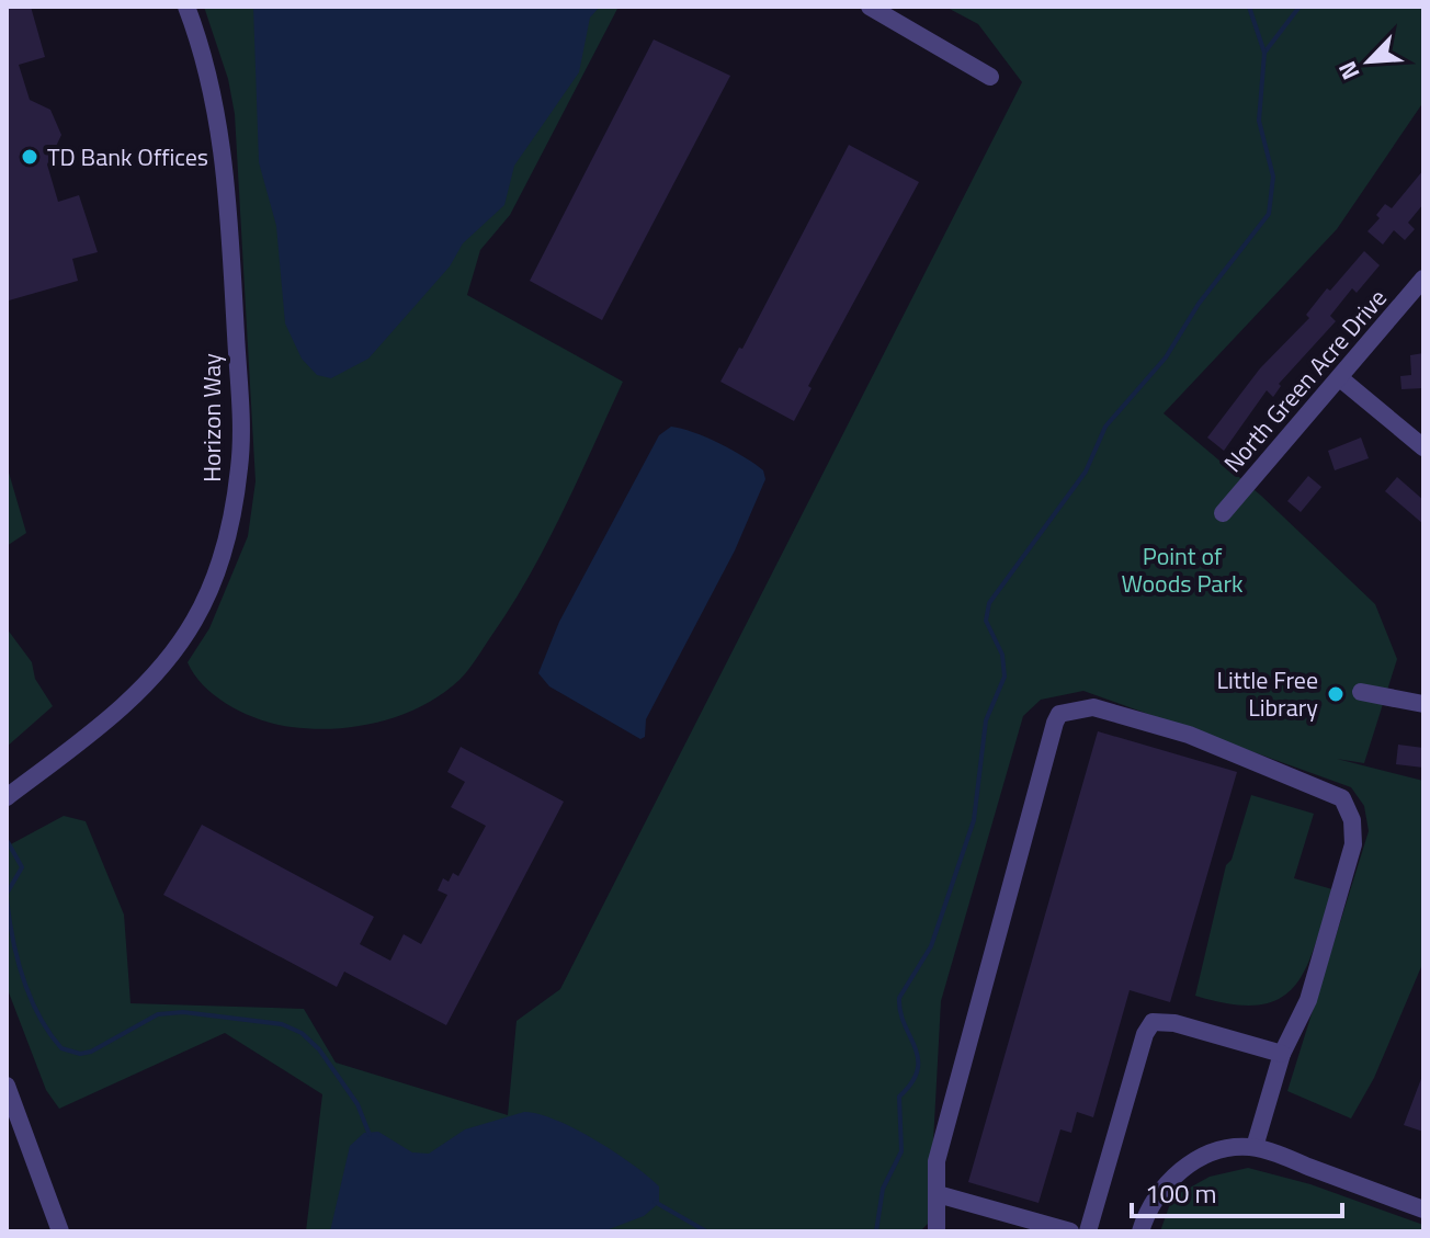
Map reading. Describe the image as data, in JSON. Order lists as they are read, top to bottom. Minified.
{"streets":{"street":["North Green Acre Drive","Horizon Way"]},"parks":["Point of Woods Park"],"places":["TD Bank Offices","Little Free Library"],"scale_bar":"100 m","north":"bottom left"}
